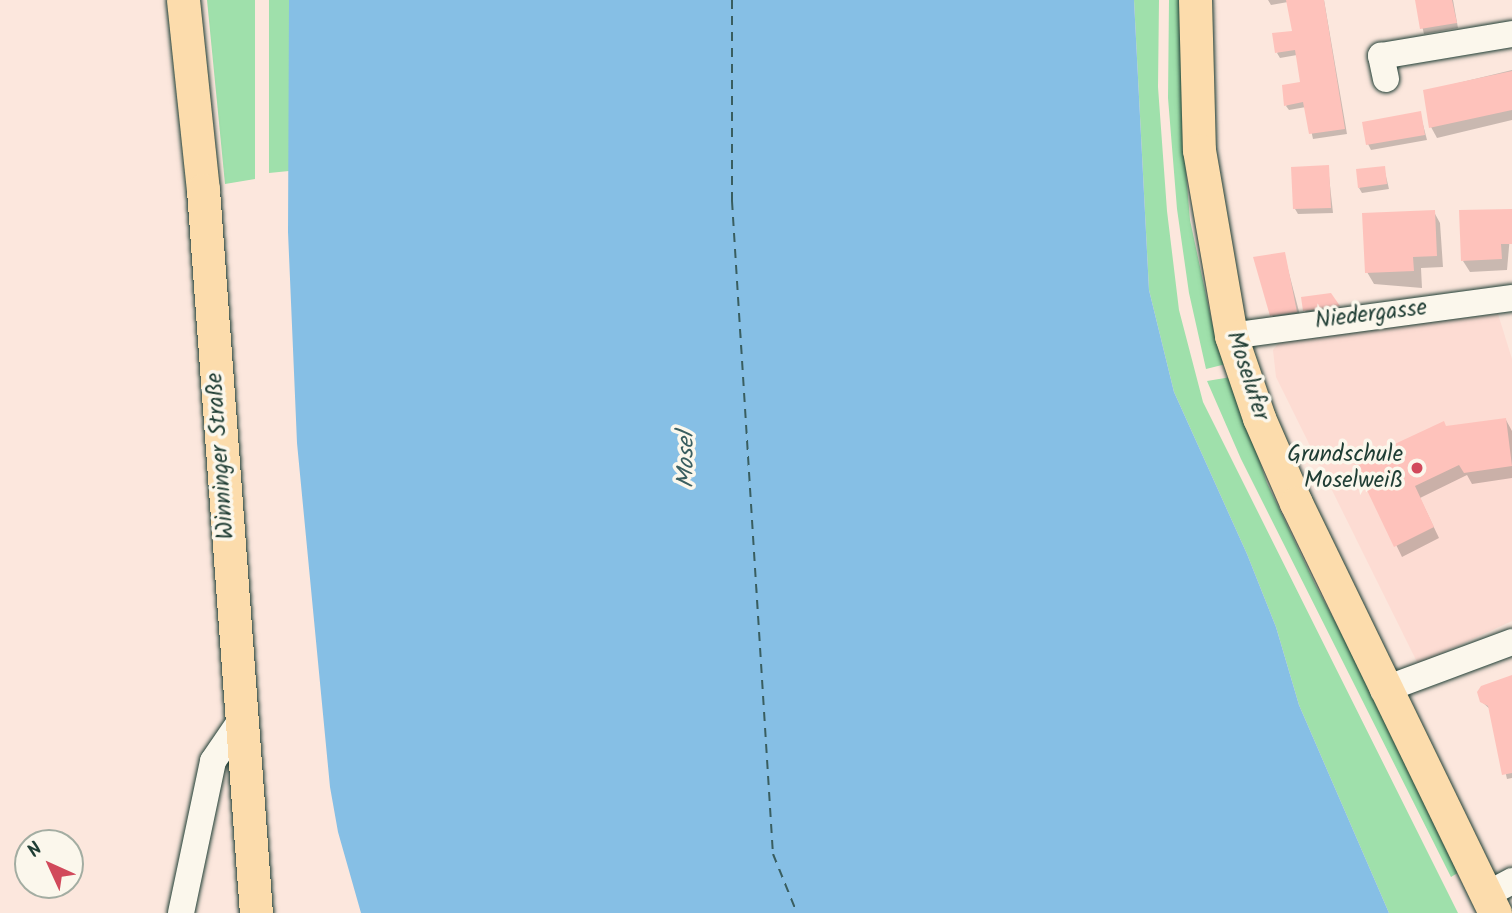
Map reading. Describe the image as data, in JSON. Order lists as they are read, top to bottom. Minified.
{"streets":{"main road":["Moselufer","Winninger Straße"],"street":["Niedergasse"]},"crossings":[["Niedergasse","Moselufer"]],"water":["Mosel"],"places":["Grundschule Moselweiß"],"north":"top left"}
